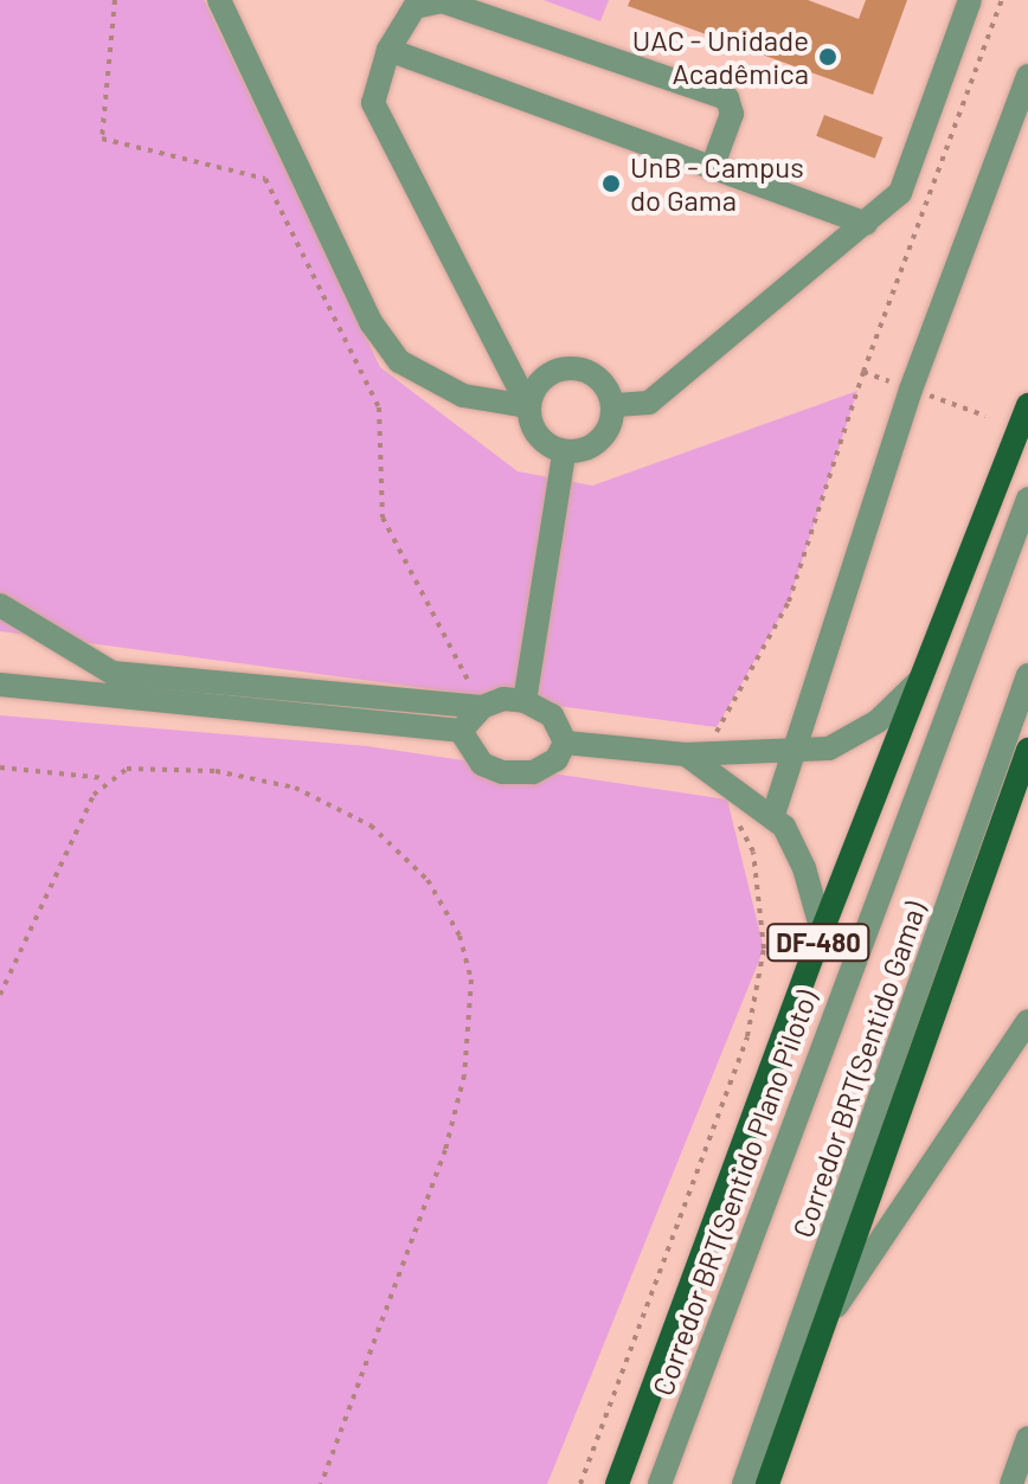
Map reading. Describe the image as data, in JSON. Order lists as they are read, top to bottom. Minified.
{"streets":{"main road":["DF-480"],"street":["Corredor BRT(Sentido Gama)","Corredor BRT(Sentido Plano Piloto)"]},"places":["UAC - Unidade Acadêmica","UnB - Campus do Gama"]}
